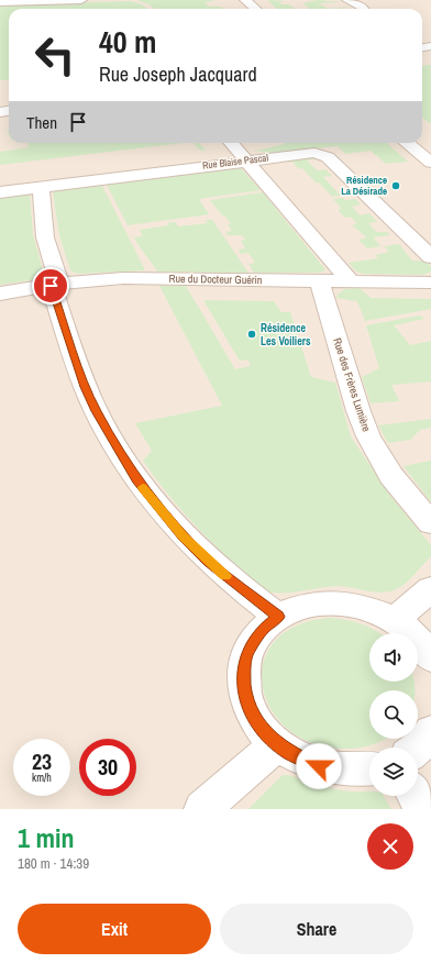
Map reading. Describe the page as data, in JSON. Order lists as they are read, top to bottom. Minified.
{"streets":{"street":["Rue Blaise Pascal","Rue du Docteur Guérin","Rue des Frères Lumière"]},"crossings":[["Rue du Docteur Guérin","Rue des Frères Lumière"]],"places":["Résidence La Désirade","Résidence Les Voiliers"],"page":{"turn":["40 m","Rue Joseph Jacquard"],"then":"Then","speed":"23 km/h","limit":"30","heading":["1 min","180 m · 14:39"],"buttons":["Exit","Share"]}}
